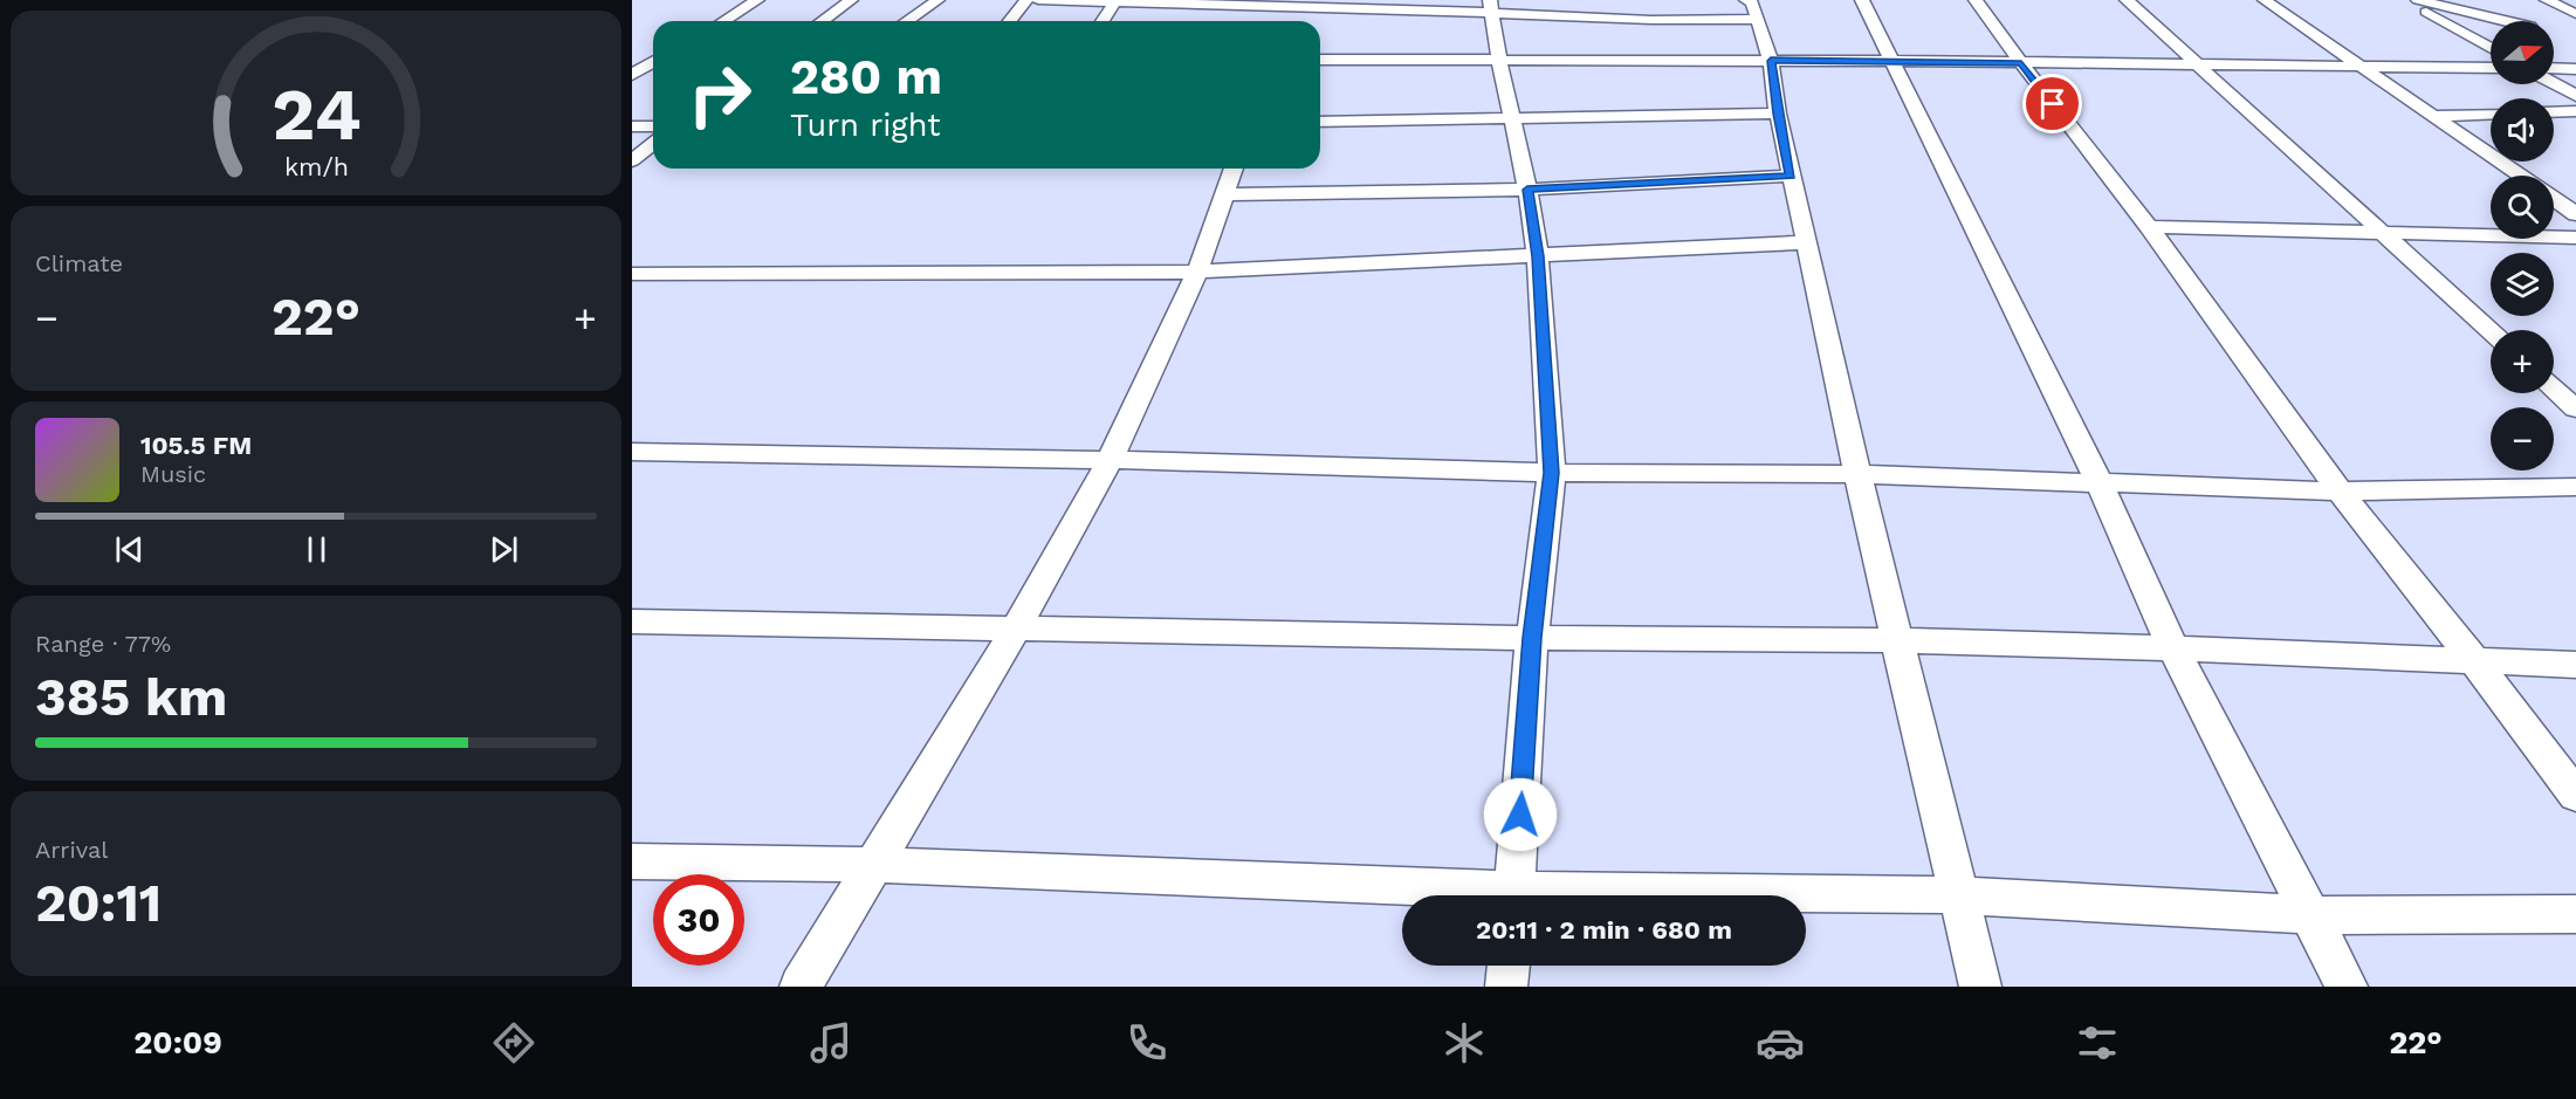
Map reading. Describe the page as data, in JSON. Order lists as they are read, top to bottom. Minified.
{"north":"right","page":{"map_buttons":["+","−"],"turn":["280 m","Turn right"],"tile":["Climate",["Range · 77%","385 km"],["Arrival","20:11"]],"heat":["−","22°","+"],"song":["105.5 FM","Music"],"limit":"30","trip":"20:11 · 2 min · 680 m","tabs":["20:09","22°"],"gauge":["24","km/h"]}}
